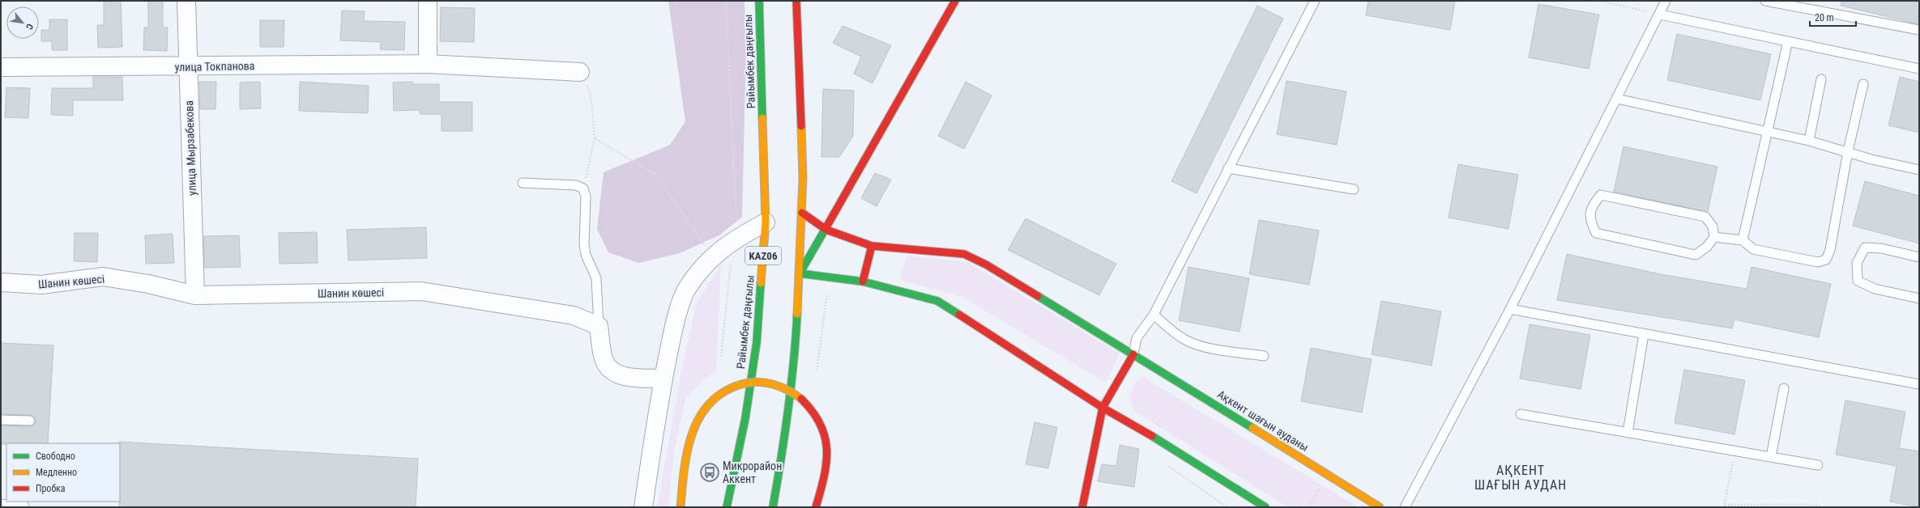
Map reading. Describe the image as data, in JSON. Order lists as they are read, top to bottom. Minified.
{"streets":{"main road":["Райымбек даңғылы","KАZ06","Ақкент шағын ауданы"],"street":["улица Токпанова","улица Мырзабекова","Шанин көшесі"]},"crossings":[["улица Токпанова","улица Мырзабекова"],["улица Мырзабекова","Шанин көшесі"]],"districts":["АҚКЕНТ ШАҒЫН АУДАН"],"places":{"bus stop":["Микрорайон Аккент"]},"legend":["Свободно","Медленно","Пробка"],"scale_bar":"20 m","north":"bottom right"}
